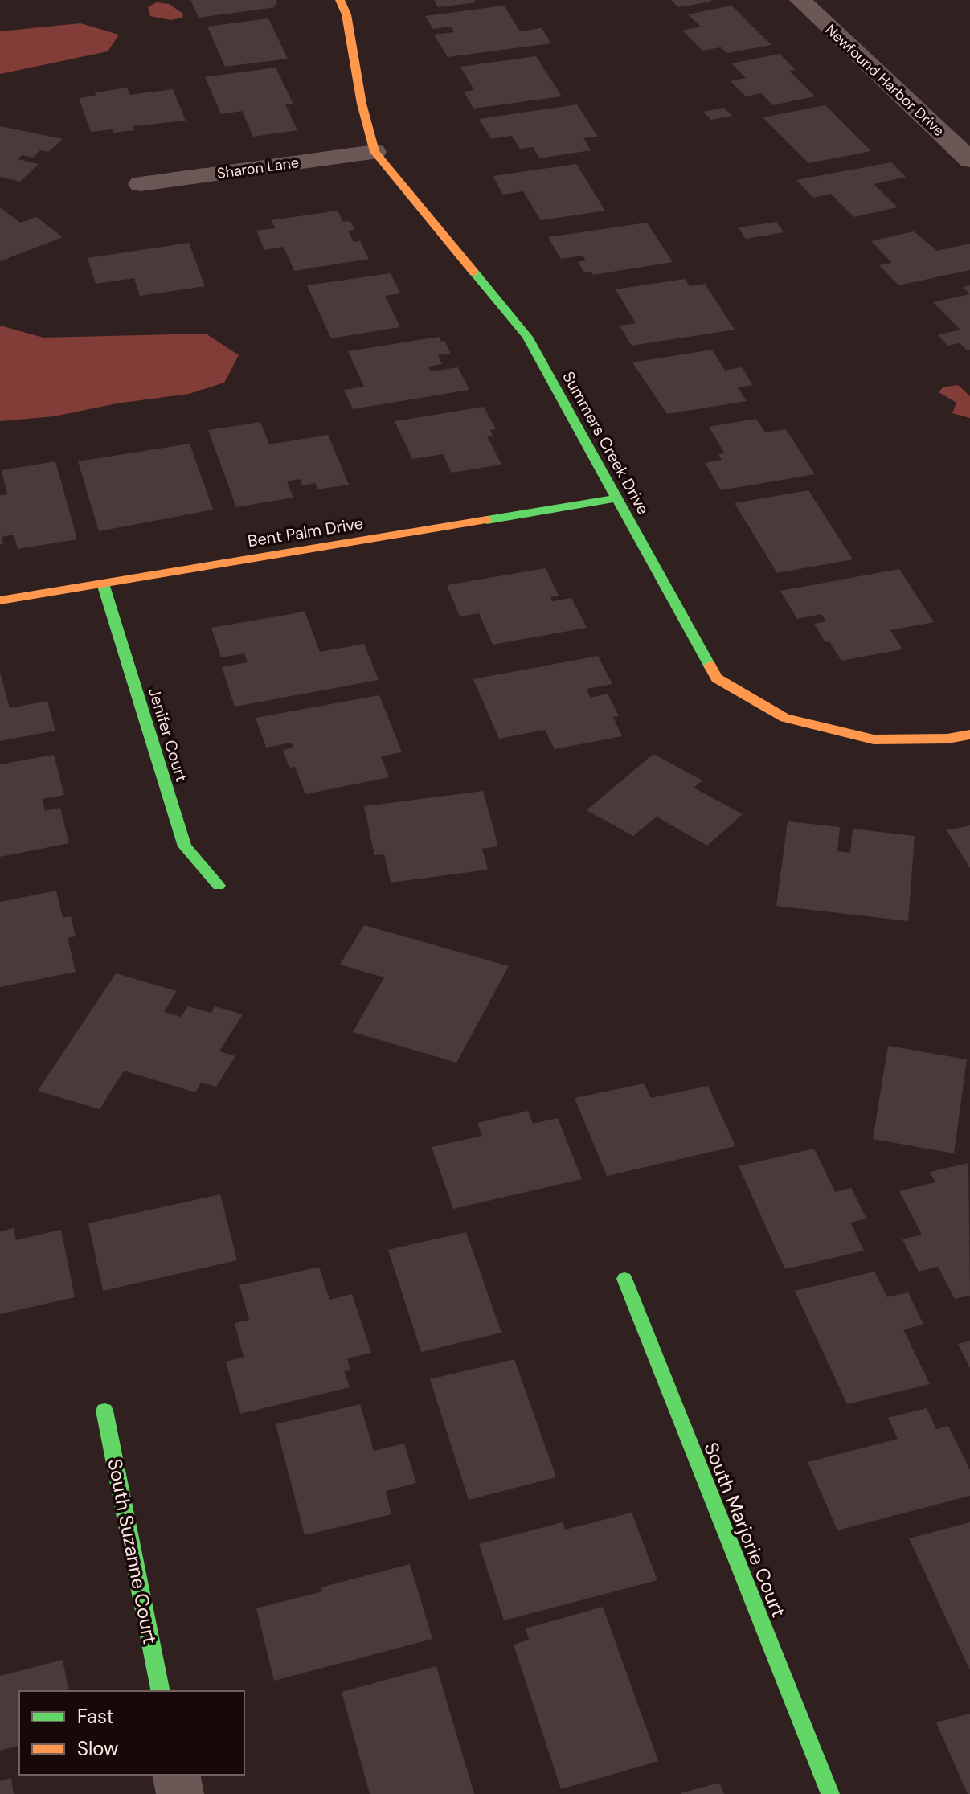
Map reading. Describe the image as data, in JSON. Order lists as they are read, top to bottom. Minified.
{"streets":{"street":["Newfound Harbor Drive","Sharon Lane","Summers Creek Drive","Bent Palm Drive","Jenifer Court","South Marjorie Court","South Suzanne Court"]},"crossings":[["Sharon Lane","Summers Creek Drive"],["Summers Creek Drive","Bent Palm Drive"],["Bent Palm Drive","Jenifer Court"]],"legend":["Fast","Slow"]}
